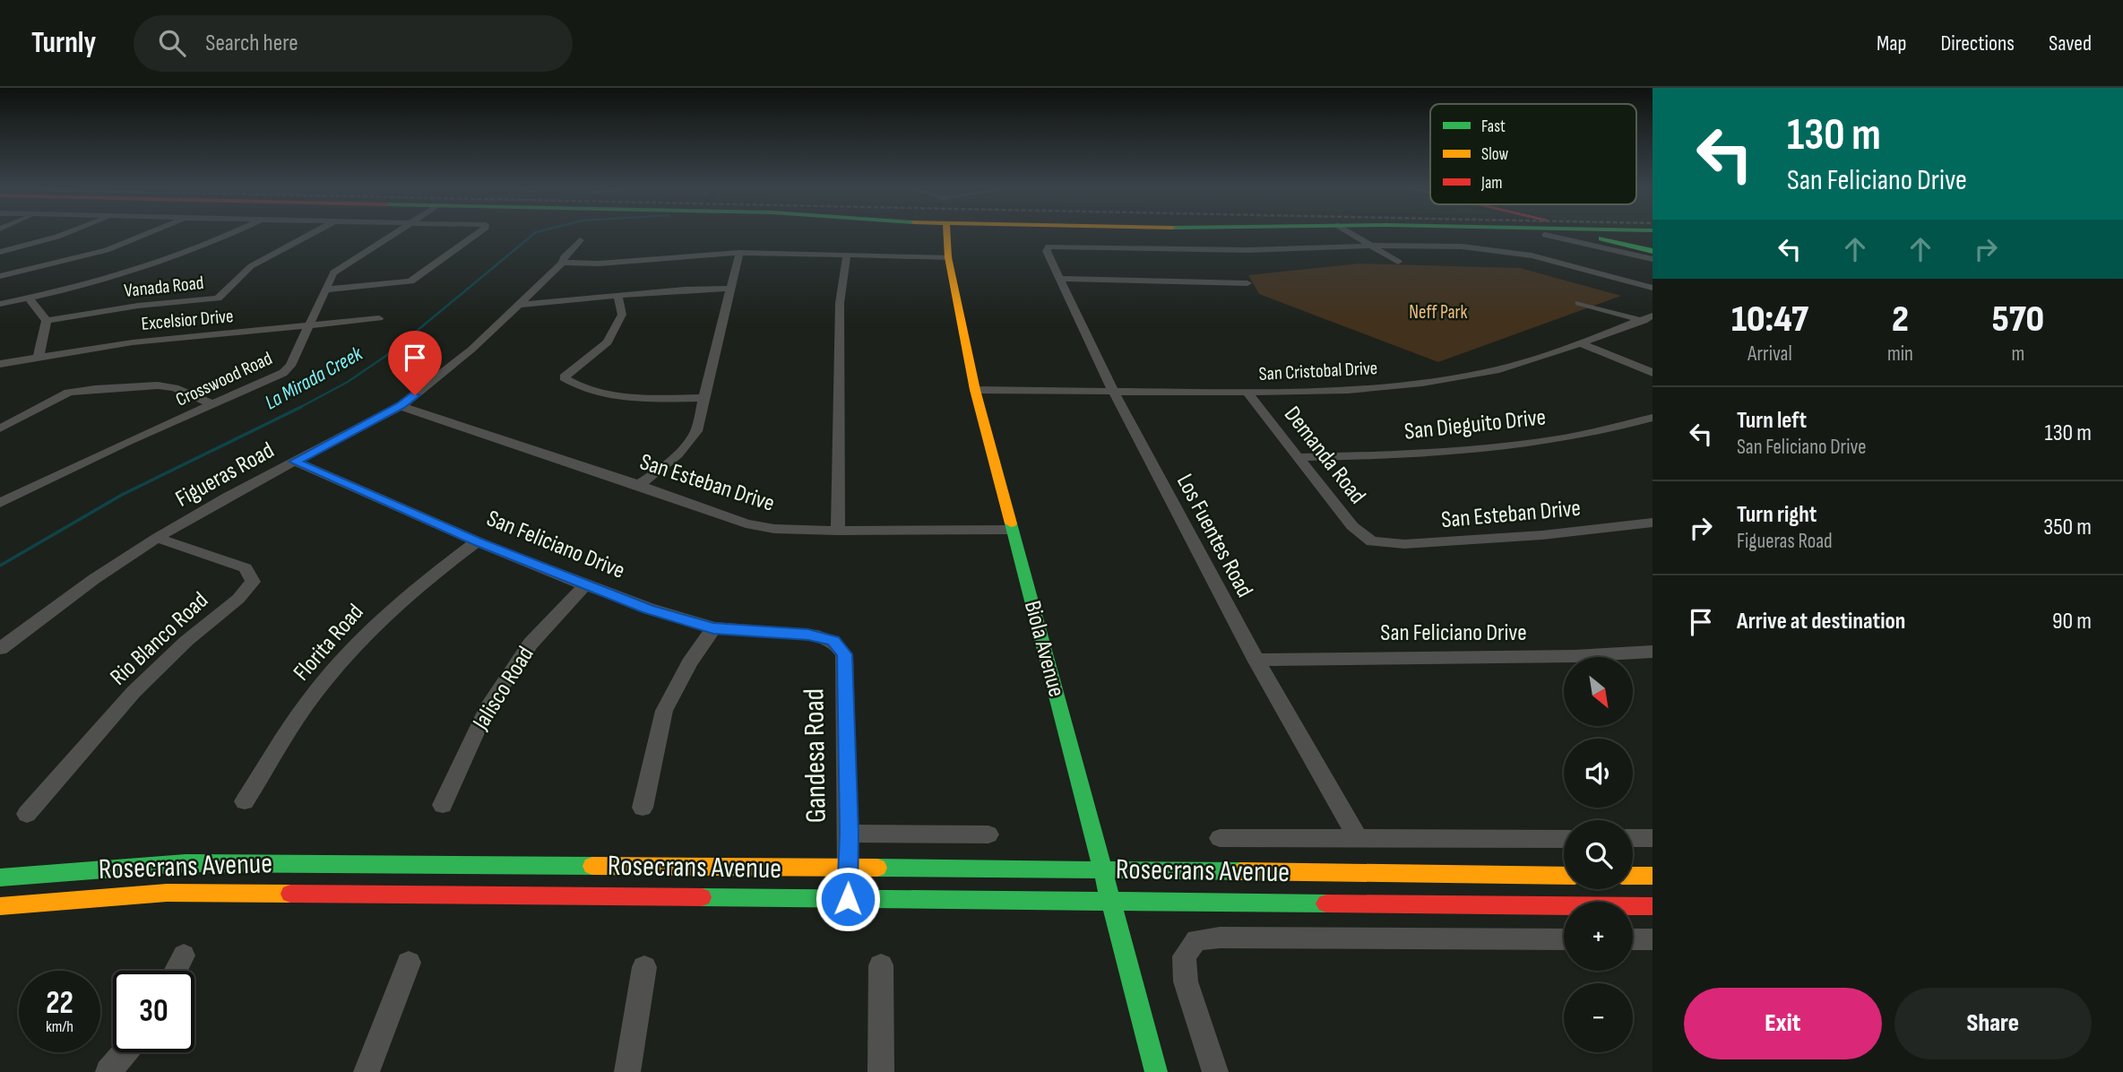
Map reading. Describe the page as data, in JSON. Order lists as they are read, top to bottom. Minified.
{"streets":{"main road":["Biola Avenue","Rosecrans Avenue"],"street":["Vanada Road","Excelsior Drive","San Cristobal Drive","Crosswood Road","San Dieguito Drive","Demanda Road","Figueras Road","San Esteban Drive","Los Fuentes Road","San Feliciano Drive","Rio Blanco Road","Florita Road","Jalisco Road","Gandesa Road"]},"crossings":[["Excelsior Drive","Crosswood Road"],["San Cristobal Drive","Demanda Road"],["San Cristobal Drive","Los Fuentes Road"],["San Cristobal Drive","Biola Avenue"],["San Dieguito Drive","Demanda Road"],["Demanda Road","San Esteban Drive"],["Figueras Road","San Esteban Drive"],["Figueras Road","San Feliciano Drive"],["Figueras Road","Rio Blanco Road"],["San Esteban Drive","Biola Avenue"],["Los Fuentes Road","San Feliciano Drive"],["Los Fuentes Road","Rosecrans Avenue"],["San Feliciano Drive","Florita Road"],["San Feliciano Drive","Jalisco Road"],["San Feliciano Drive","Gandesa Road"],["Biola Avenue","Rosecrans Avenue"],["Gandesa Road","Rosecrans Avenue"]],"water":["La Mirada Creek"],"parks":["Neff Park"],"legend":["Fast","Slow","Jam"],"north":"bottom right","page":{"header":"Turnly","search":"Search here","nav":["Map","Directions","Saved"],"turn":["130 m","San Feliciano Drive"],"eta":["10:47","Arrival","2","min","570","m"],"list":[{"name":"Turn left","note":"San Feliciano Drive","value":"130 m"},{"name":"Turn right","note":"Figueras Road","value":"350 m"},{"name":"Arrive at destination","value":"90 m"}],"map_buttons":["+","−"],"speed":"22 km/h","limit":"30","buttons":["Exit","Share"]}}
